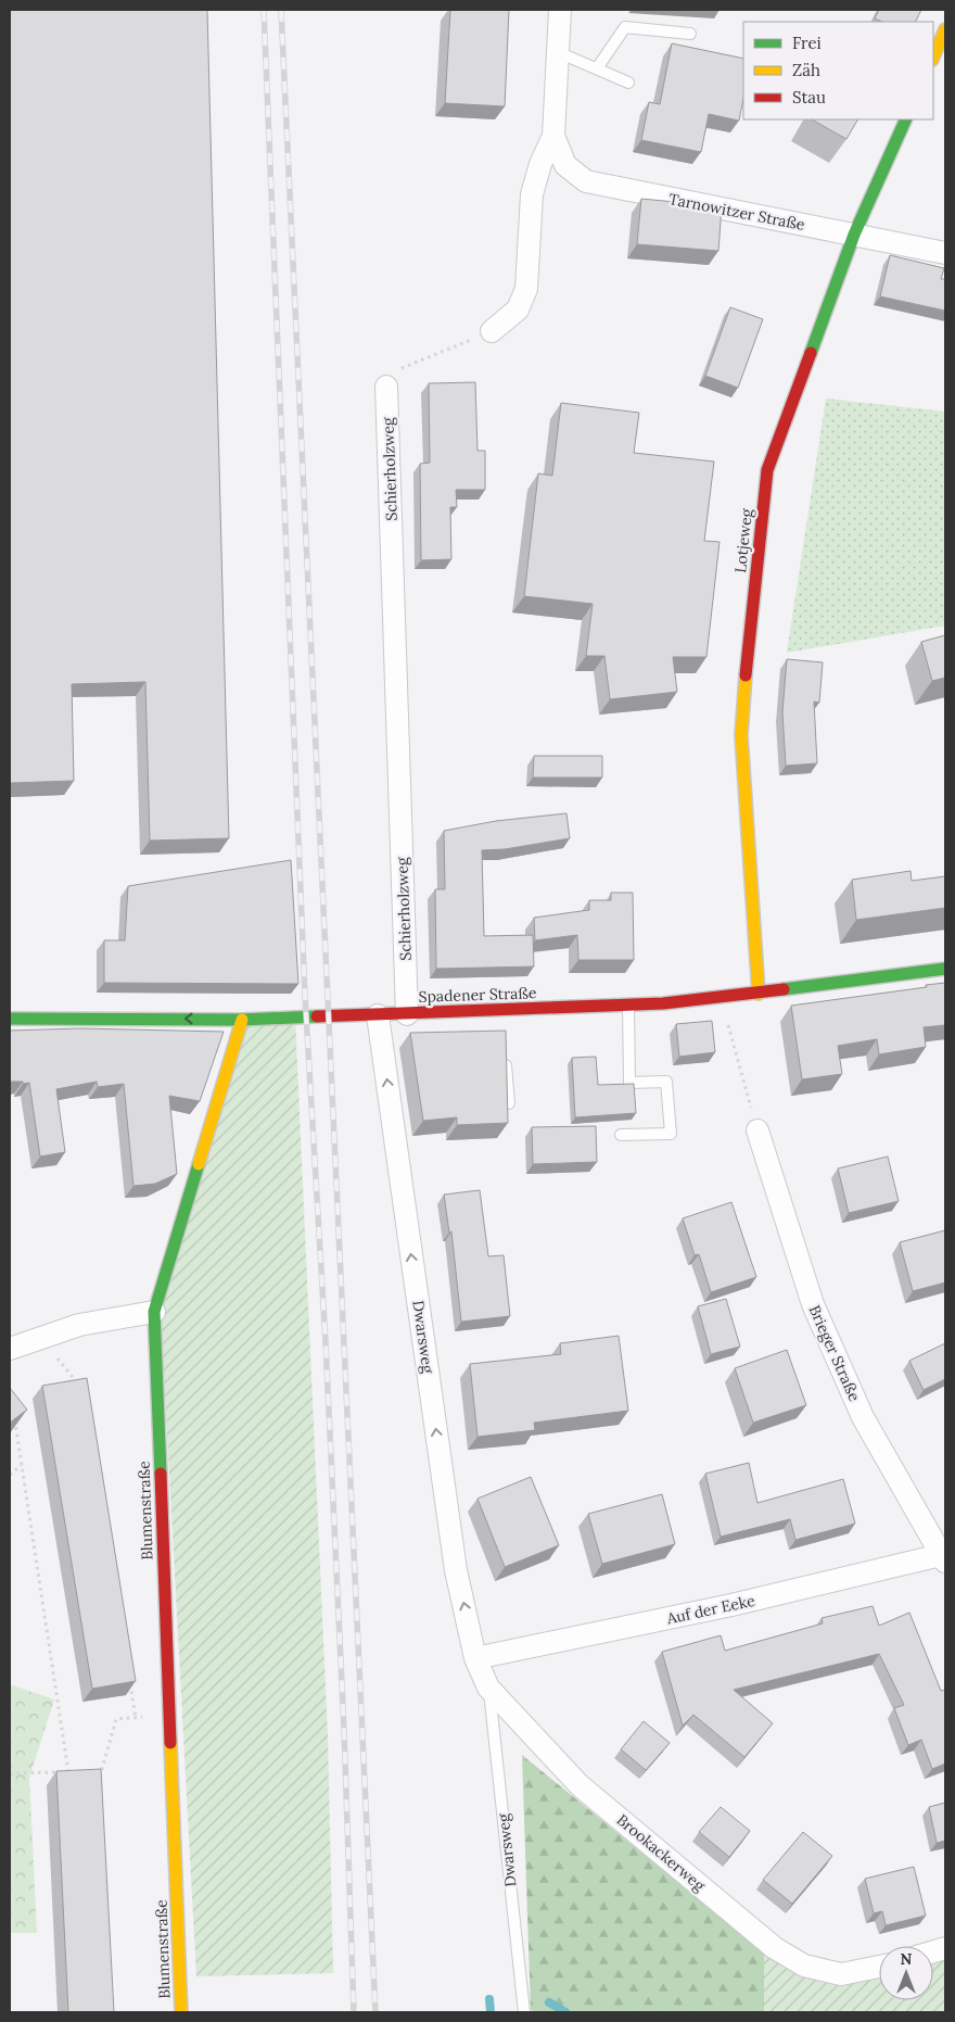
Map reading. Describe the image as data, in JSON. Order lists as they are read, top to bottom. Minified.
{"streets":{"street":["Tarnowitzer Straße","Schierholzweg","Lotjeweg","Spadener Straße","Dwarsweg","Brieger Straße","Blumenstraße","Auf der Eeke","Brookackerweg"]},"crossings":[["Tarnowitzer Straße","Lotjeweg"],["Schierholzweg","Spadener Straße"],["Lotjeweg","Spadener Straße"],["Spadener Straße","Dwarsweg"],["Spadener Straße","Blumenstraße"],["Dwarsweg","Auf der Eeke"],["Dwarsweg","Brookackerweg"],["Brieger Straße","Auf der Eeke"],["Auf der Eeke","Brookackerweg"]],"one_way":["Dwarsweg"],"legend":["Frei","Zäh","Stau"],"north":"top"}
